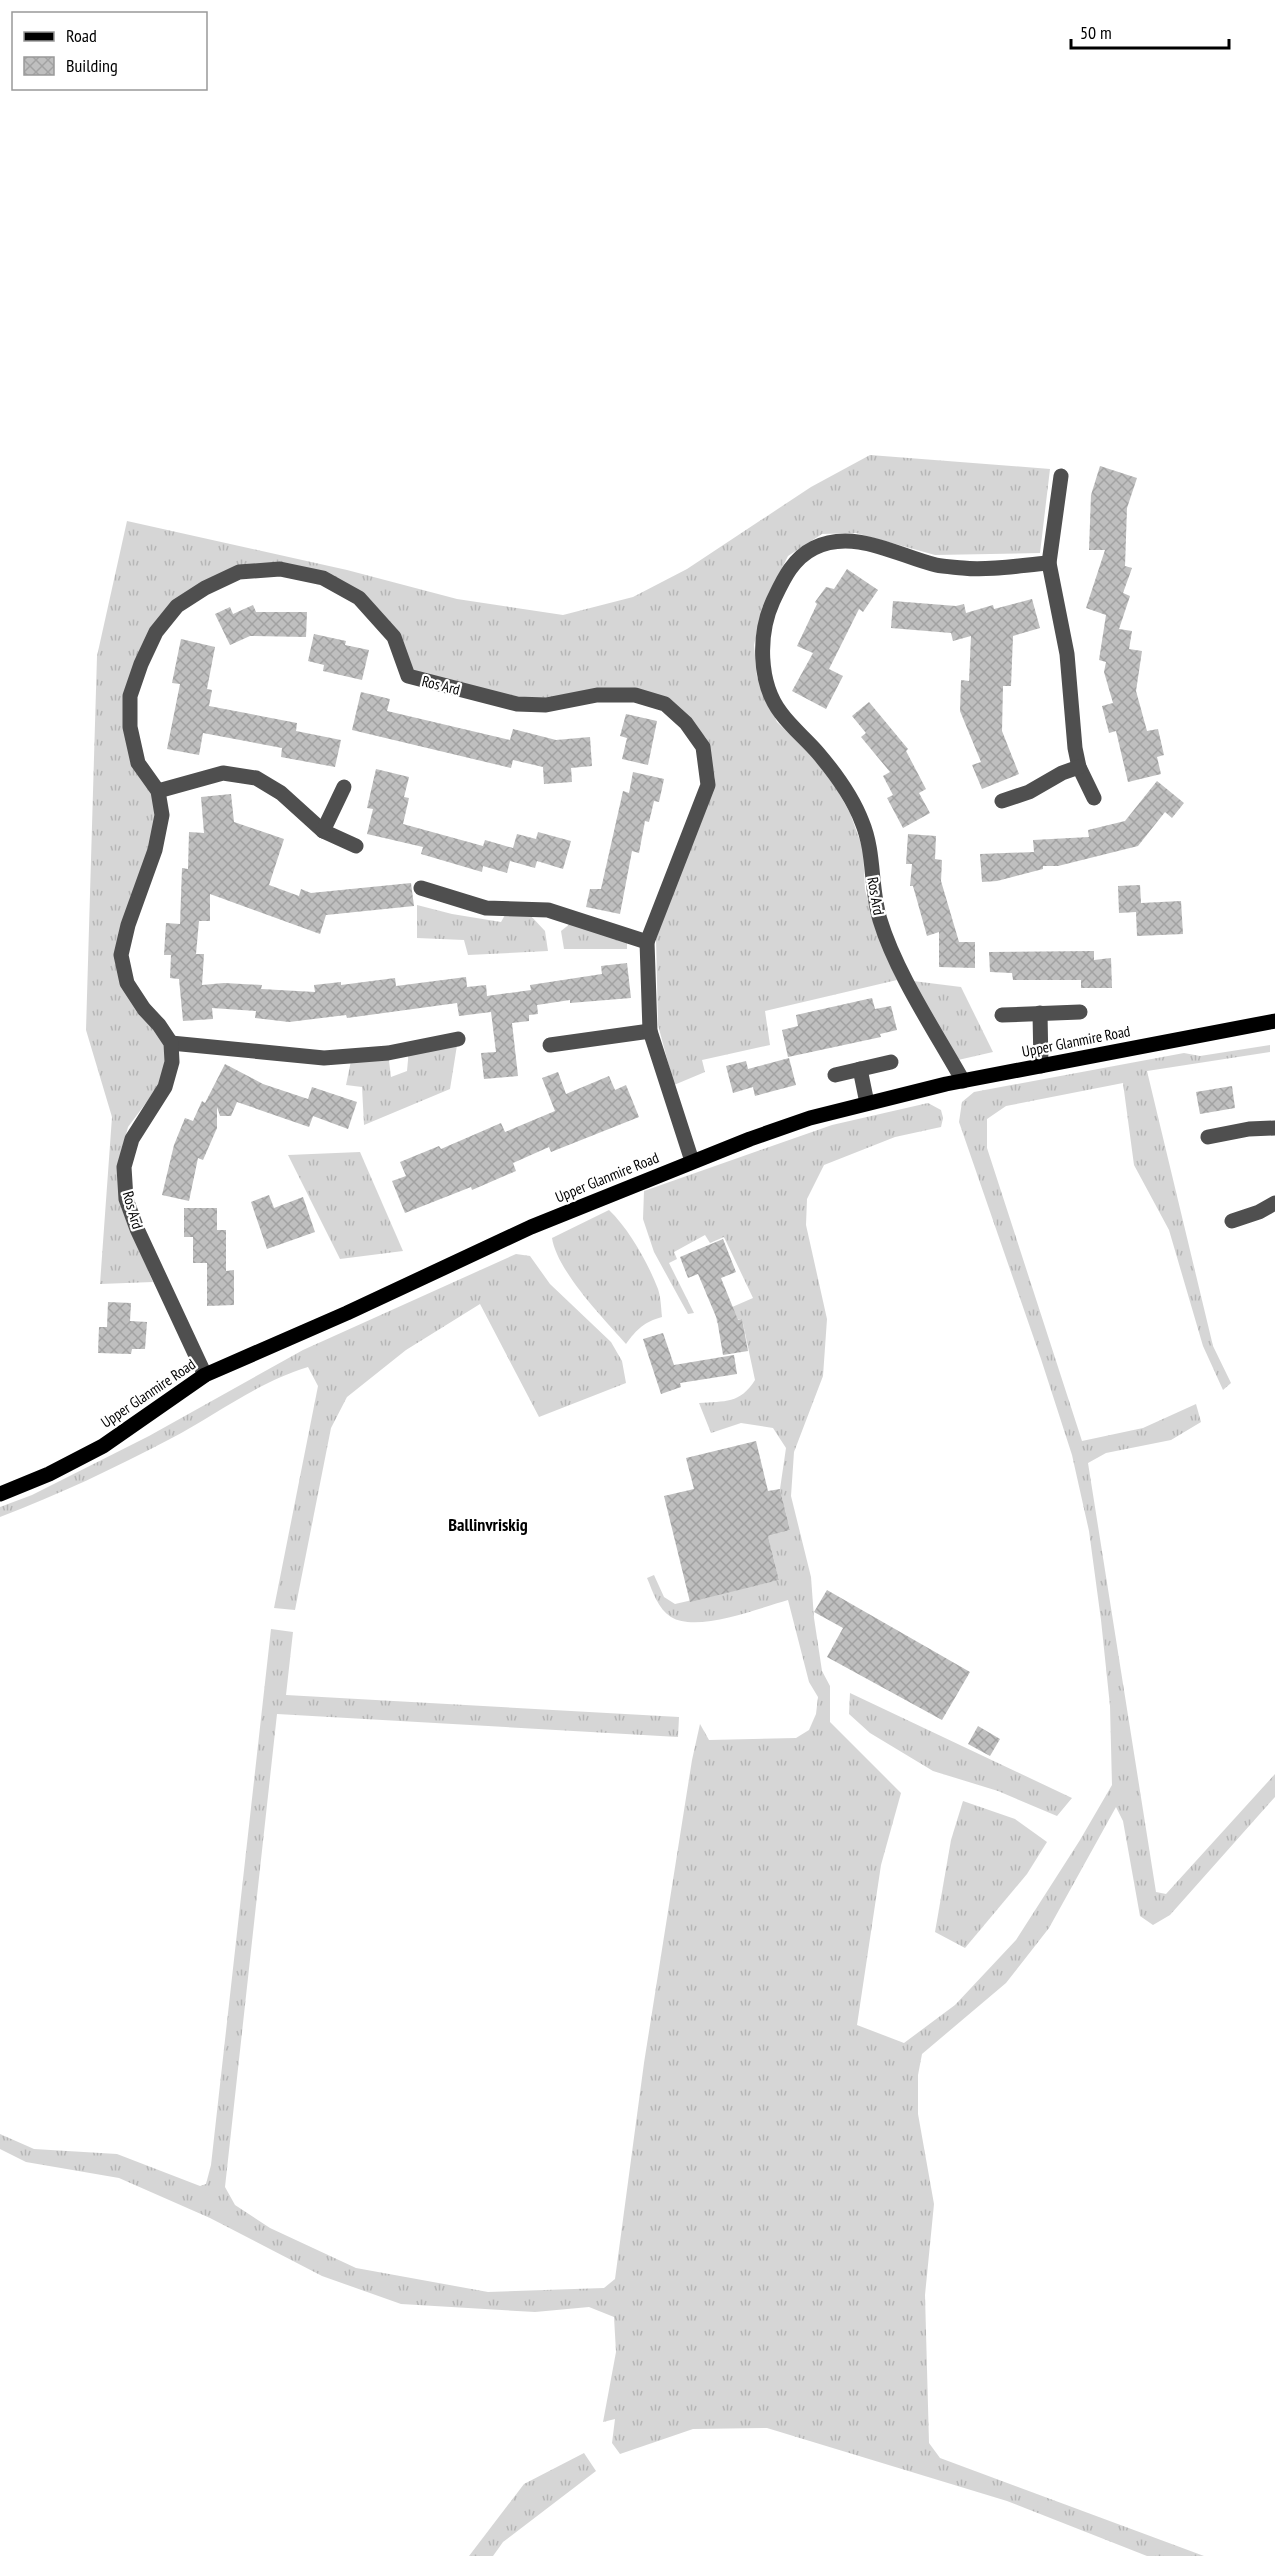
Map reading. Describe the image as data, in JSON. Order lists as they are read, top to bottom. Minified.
{"streets":{"main road":["Upper Glanmire Road"],"street":["Ros Ard"]},"crossings":[["Ros Ard","Upper Glanmire Road"]],"districts":["Ballinvriskig"],"legend":["Road","Building"],"scale_bar":"50 m"}
